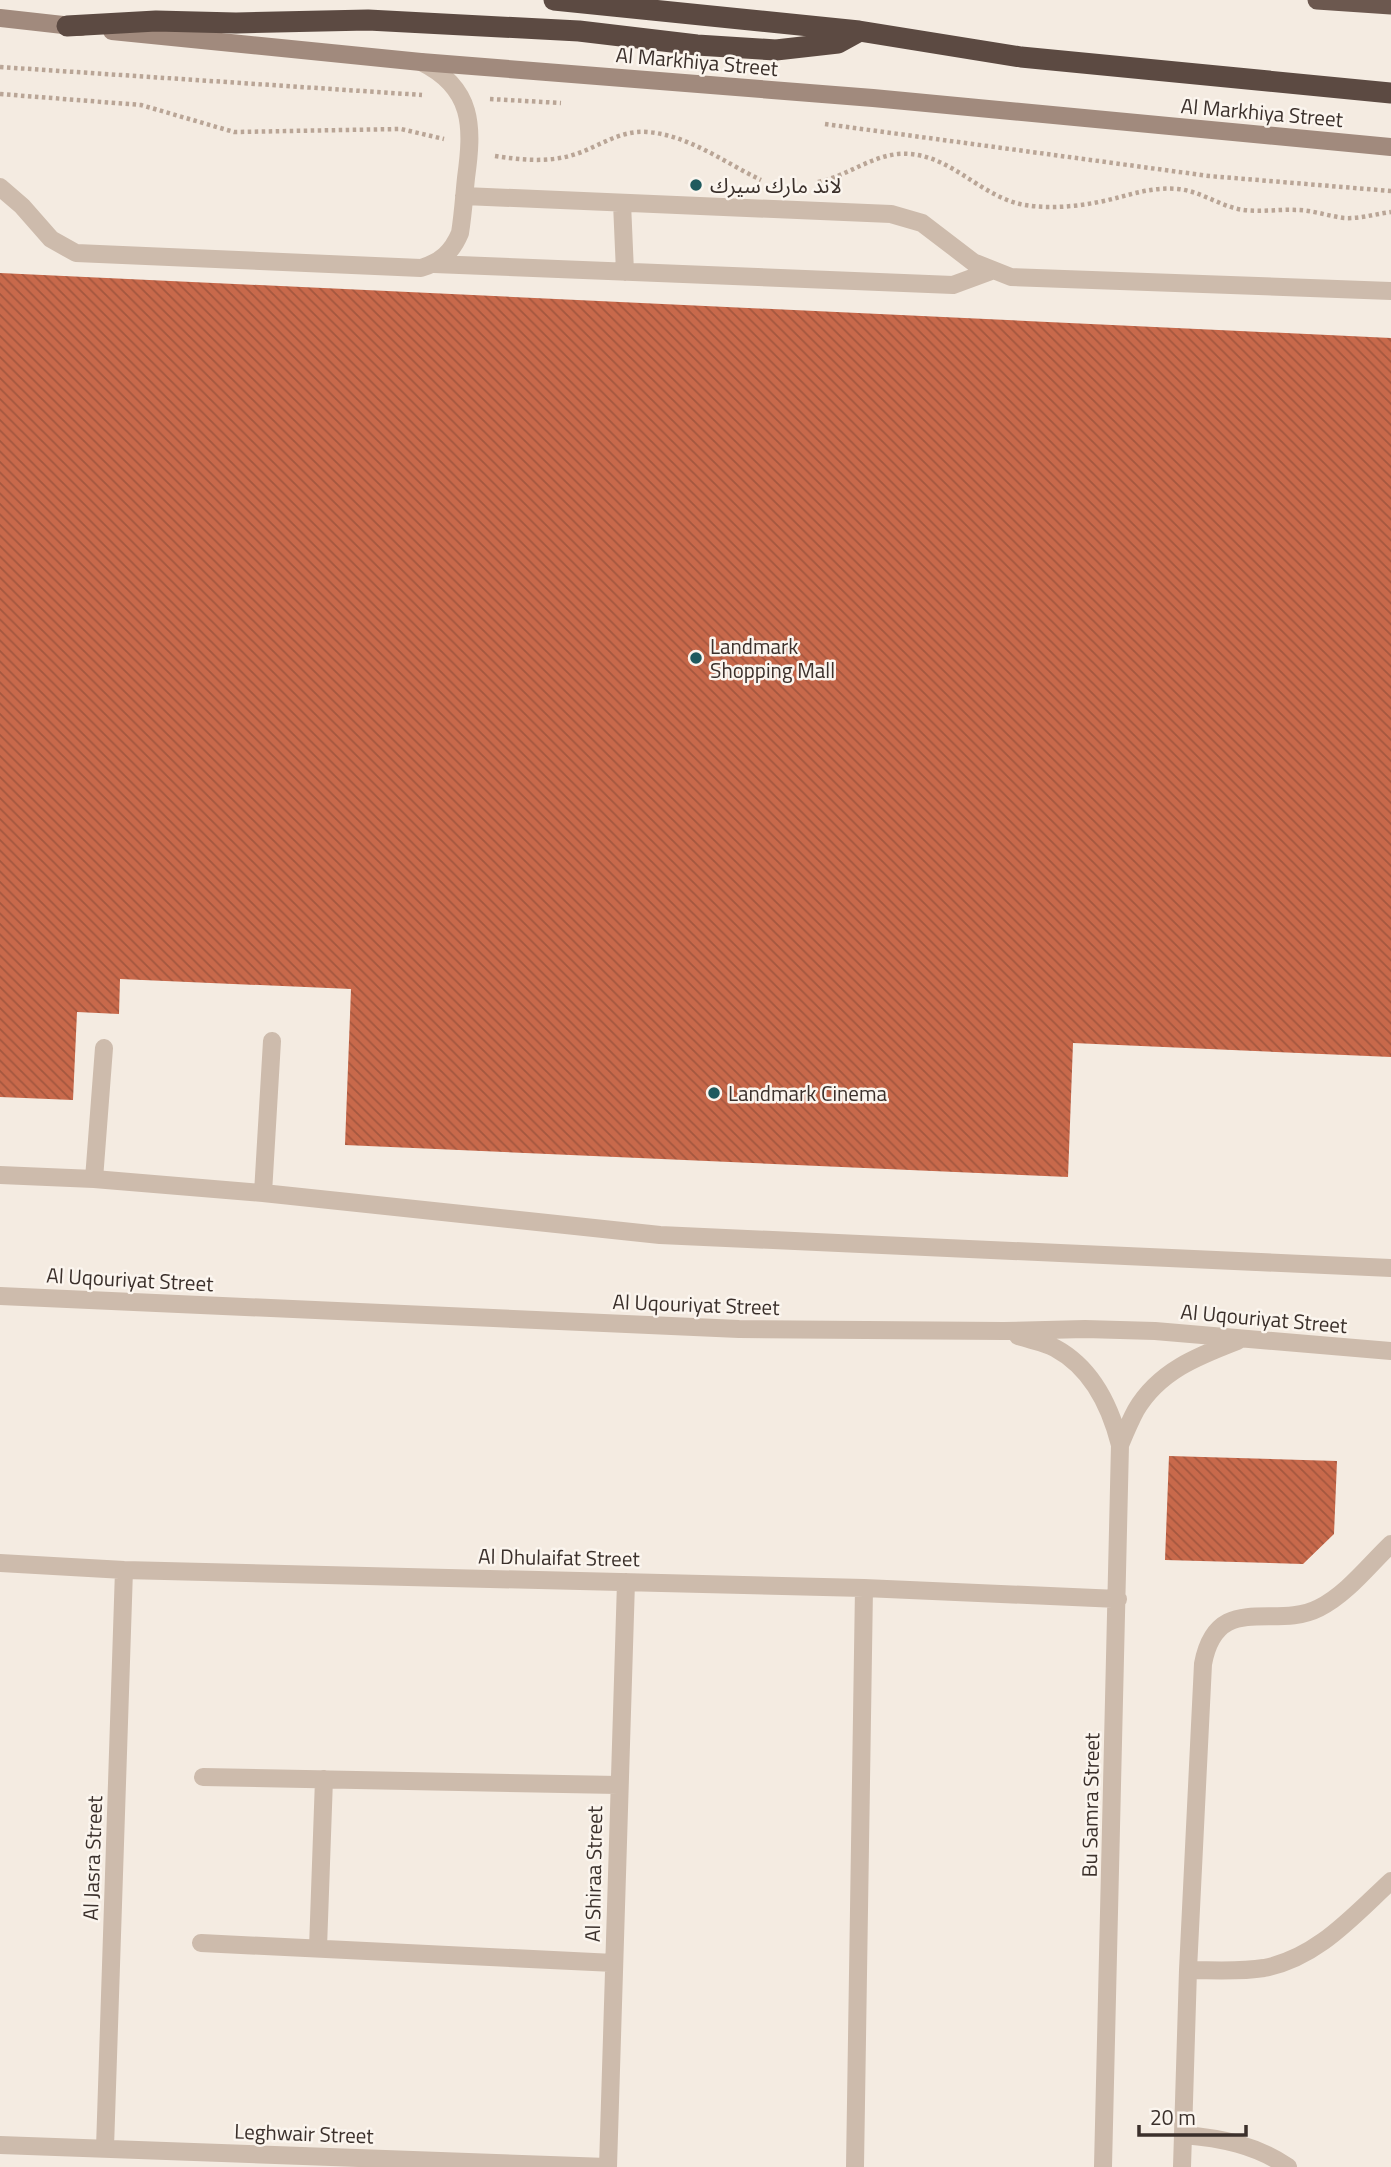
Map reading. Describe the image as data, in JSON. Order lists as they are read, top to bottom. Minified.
{"streets":{"main road":["Al Markhiya Street"],"street":["Al Uqouriyat Street","Al Dhulaifat Street","Bu Samra Street","Al Jasra Street","Al Shiraa Street","Leghwair Street"]},"crossings":[["Al Uqouriyat Street","Bu Samra Street"],["Al Dhulaifat Street","Bu Samra Street"],["Al Dhulaifat Street","Al Jasra Street"],["Al Dhulaifat Street","Al Shiraa Street"],["Al Jasra Street","Leghwair Street"],["Al Shiraa Street","Leghwair Street"]],"places":["لاند مارك سيرك","Landmark Shopping Mall","Landmark Cinema"],"scale_bar":"20 m"}
